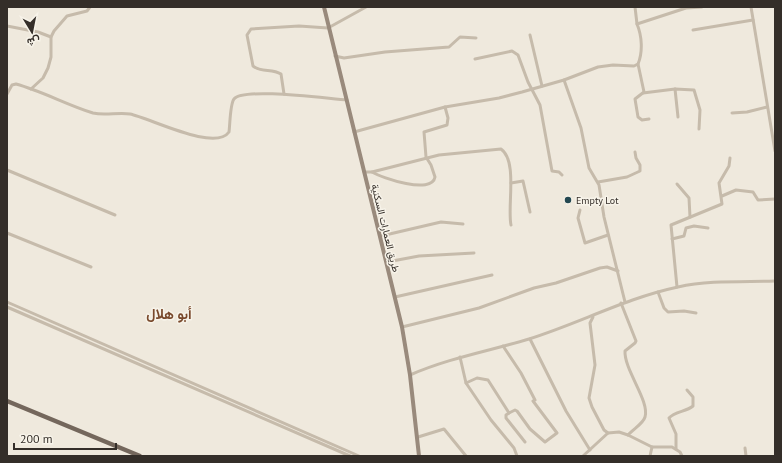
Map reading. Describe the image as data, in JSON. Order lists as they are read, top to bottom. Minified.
{"streets":{"main road":["طريق العمارات السكنية"]},"districts":["أبو هلال"],"places":["Empty Lot"],"scale_bar":"200 m","north":"bottom"}
